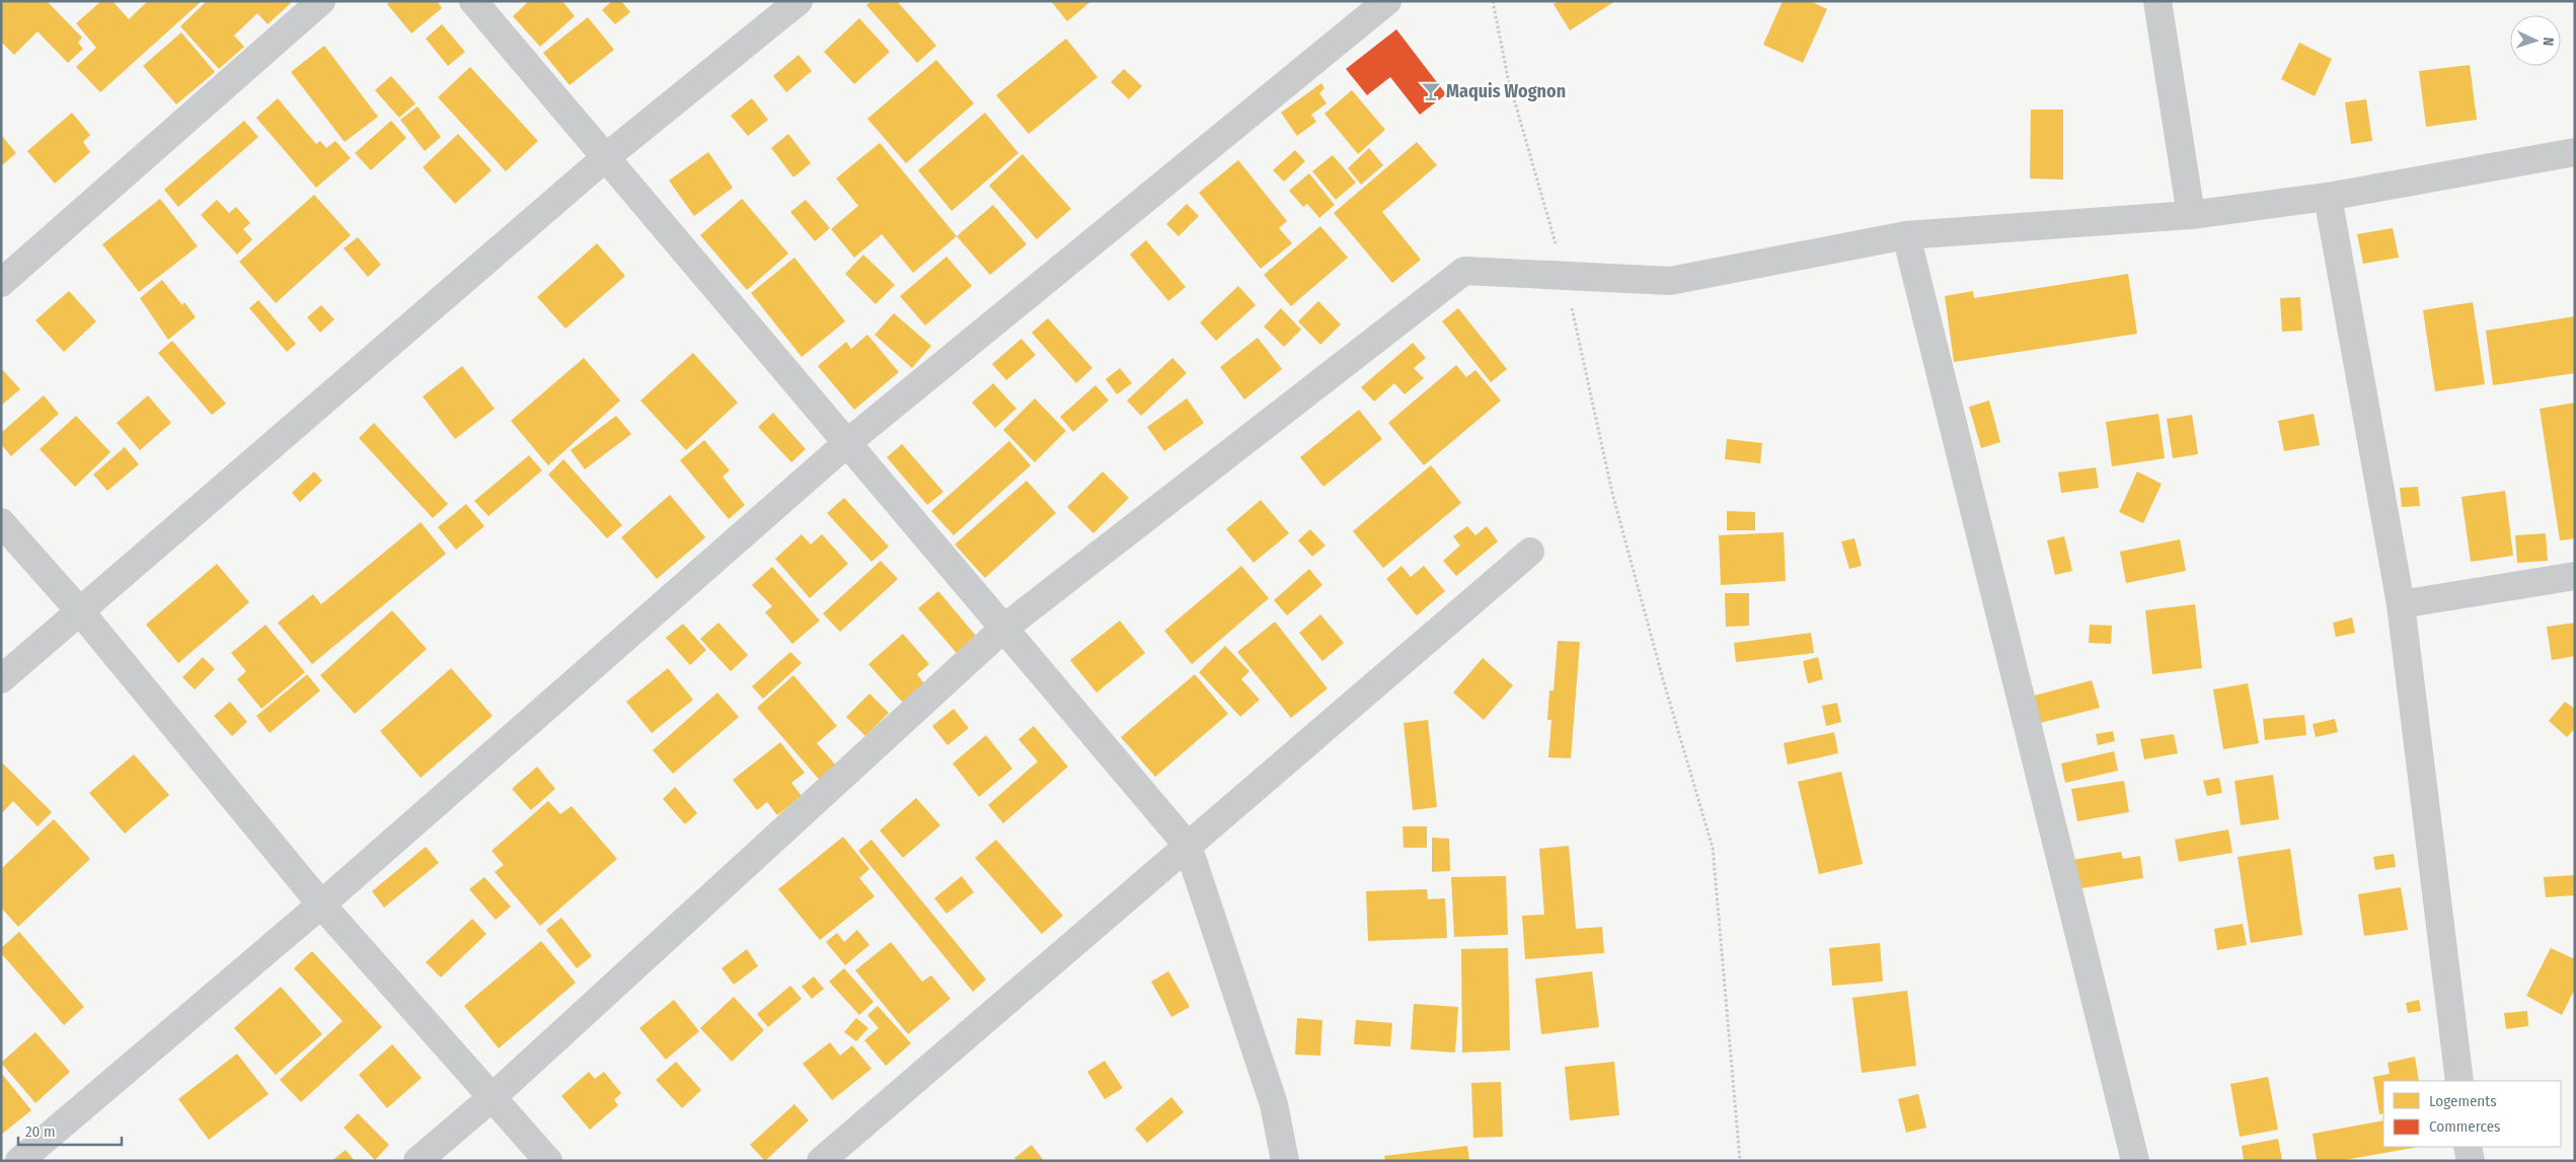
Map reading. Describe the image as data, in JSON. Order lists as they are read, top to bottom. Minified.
{"places":{"bar":["Maquis Wognon"]},"legend":["Logements","Commerces"],"scale_bar":"20 m","north":"right"}
